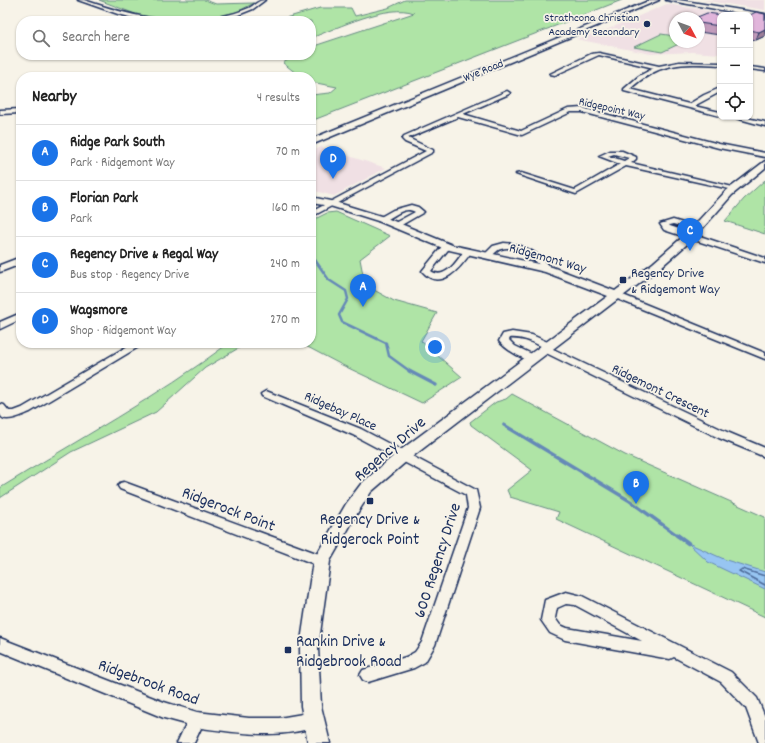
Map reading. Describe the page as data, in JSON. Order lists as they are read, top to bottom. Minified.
{"streets":{"main road":["Wye Road"],"street":["Ridgepoint Way","Ridgemont Way","Ridgemont Crescent","Ridgebay Place","Regency Drive","Ridgerock Point","600 Regency Drive","Ridgebrook Road"]},"crossings":[["Ridgemont Way","Regency Drive"],["Ridgemont Crescent","Regency Drive"],["Ridgebay Place","Regency Drive"],["Ridgebay Place","600 Regency Drive"],["Regency Drive","Ridgerock Point"],["Regency Drive","600 Regency Drive"],["Regency Drive","Ridgebrook Road"]],"places":{"other":["Strathcona Christian Academy Secondary"],"transit":["Regency Drive & Ridgemont Way","Regency Drive & Ridgerock Point","Rankin Drive & Ridgebrook Road"]},"north":"bottom right","page":{"map_buttons":["+","−"],"search":"Search here","heading":["Nearby","4 results"],"list":[{"mark":"A","name":"Ridge Park South","note":"Park · Ridgemont Way","value":"70 m"},{"mark":"B","name":"Florian Park","note":"Park","value":"160 m"},{"mark":"C","name":"Regency Drive & Regal Way","note":"Bus stop · Regency Drive","value":"240 m"},{"mark":"D","name":"Wagsmore","note":"Shop · Ridgemont Way","value":"270 m"}],"pins":["D","C","A","B"]}}
